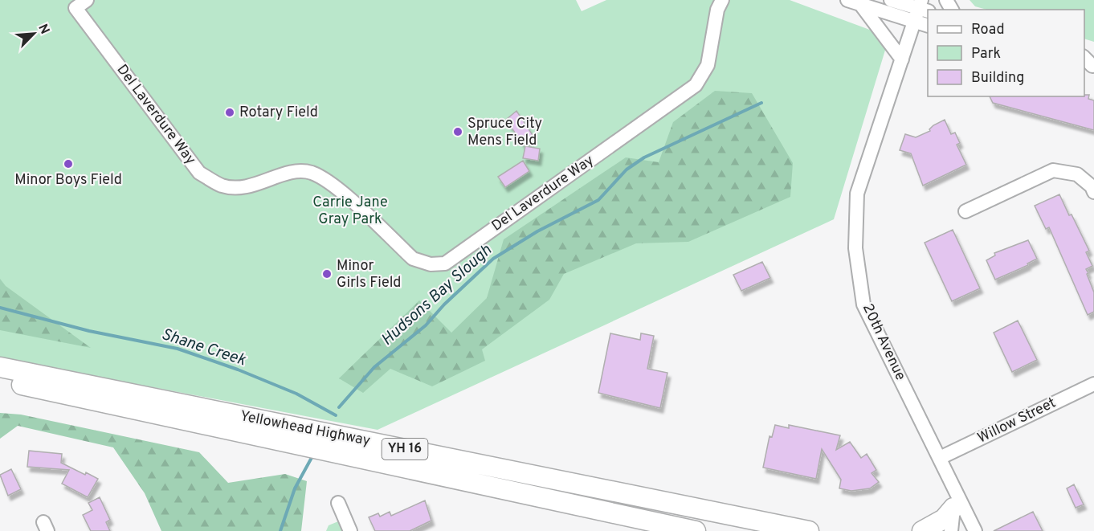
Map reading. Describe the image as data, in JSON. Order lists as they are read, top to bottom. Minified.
{"streets":{"highway":["Yellowhead Highway","YH 16"],"street":["Del Laverdure Way","20th Avenue","Willow Street"]},"crossings":[["20th Avenue","Willow Street"]],"water":["Hudsons Bay Slough","Shane Creek"],"parks":["Carrie Jane Gray Park"],"places":["Rotary Field","Spruce City Mens Field","Minor Boys Field","Minor Girls Field"],"legend":["Road","Park","Building"],"north":"top right"}
